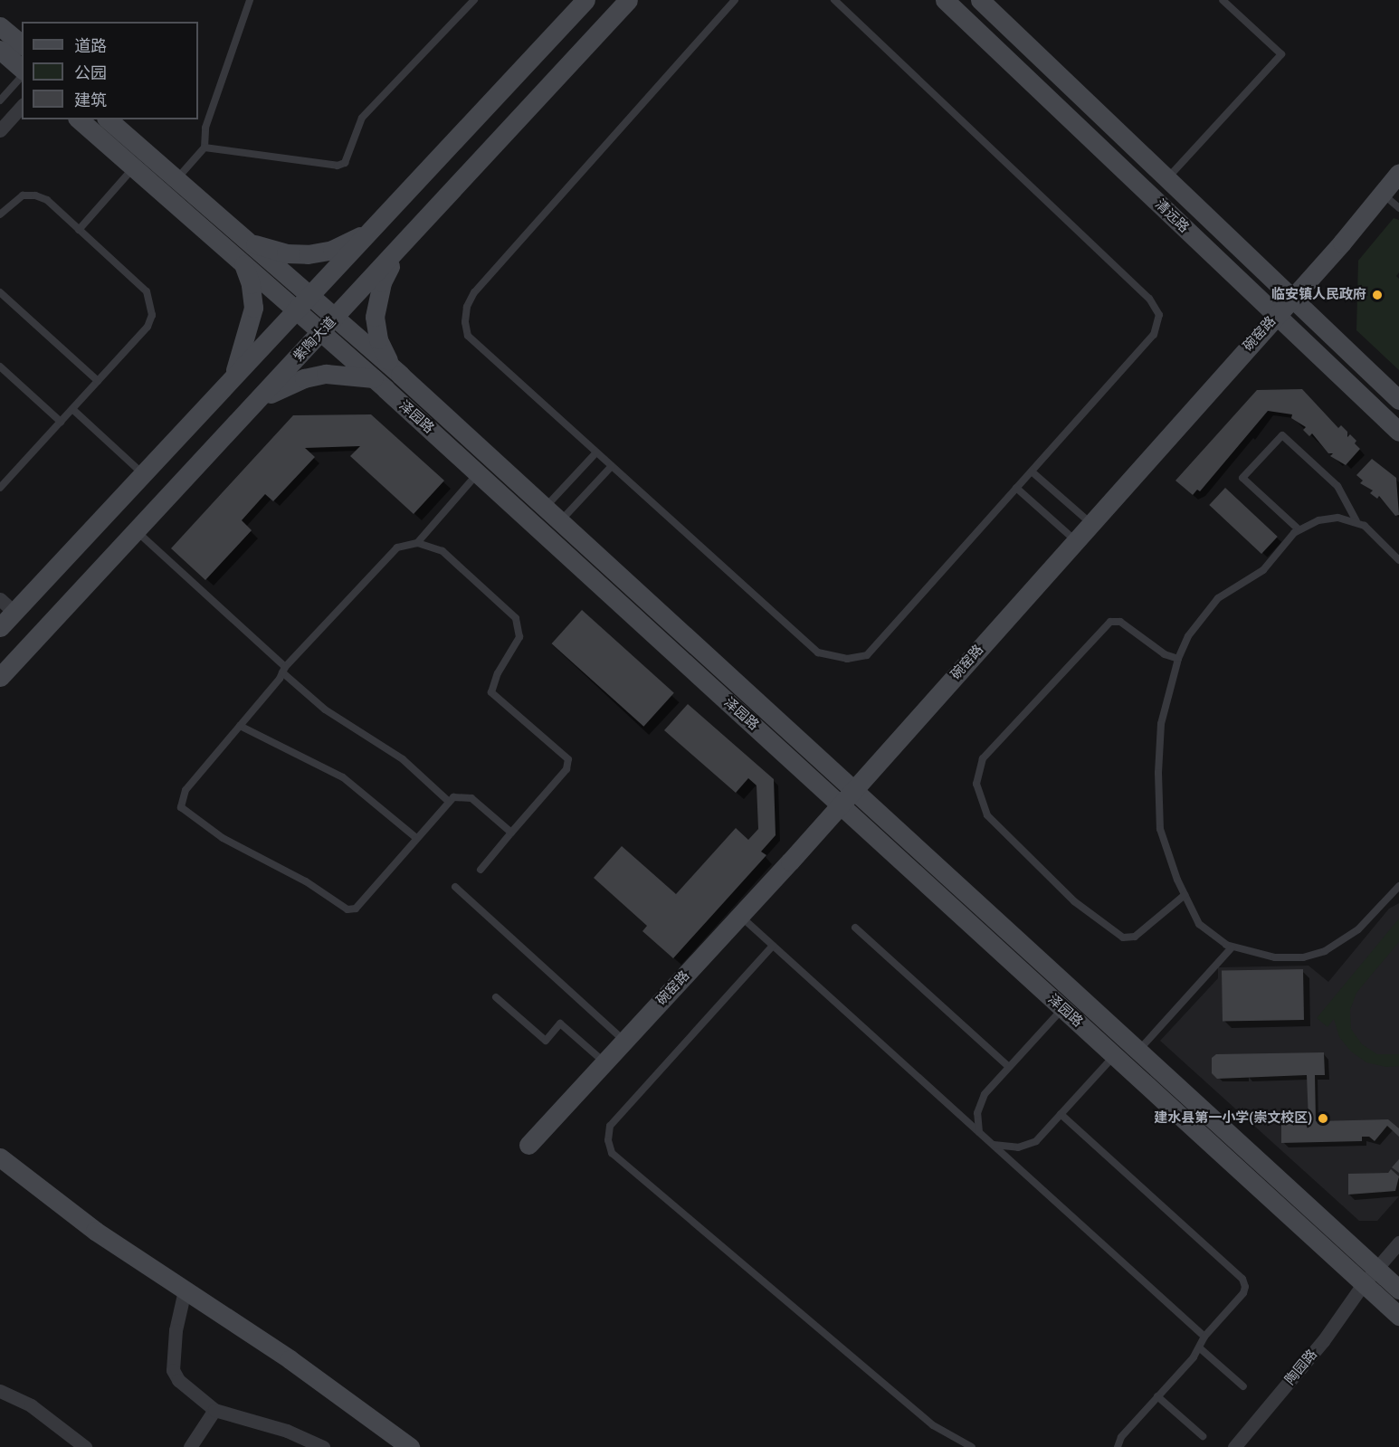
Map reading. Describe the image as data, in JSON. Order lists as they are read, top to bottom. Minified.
{"streets":{"street":["清远路","碗窑路","紫陶大道","泽园路","陶园路"]},"crossings":[["清远路","碗窑路"],["碗窑路","泽园路"],["紫陶大道","泽园路"],["泽园路","陶园路"]],"places":["临安镇人民政府","建水县第一小学(崇文校区)"],"legend":["道路","公园","建筑"]}
